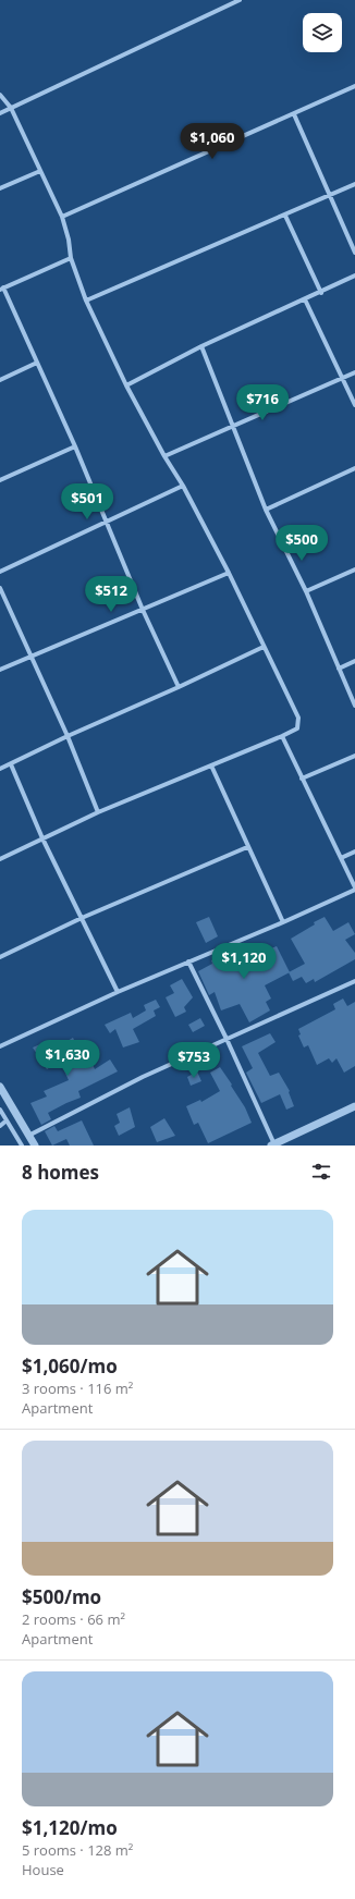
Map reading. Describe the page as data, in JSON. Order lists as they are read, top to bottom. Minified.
{"page":{"price":["$1,060","$716","$501","$500","$512","$1,120","$1,630","$753"],"heading":"8 homes","list":[{"name":"$1,060/mo","note":"3 rooms · 116 m² · Apartment"},{"name":"$500/mo","note":"2 rooms · 66 m² · Apartment"},{"name":"$1,120/mo","note":"5 rooms · 128 m² · House"}]}}
